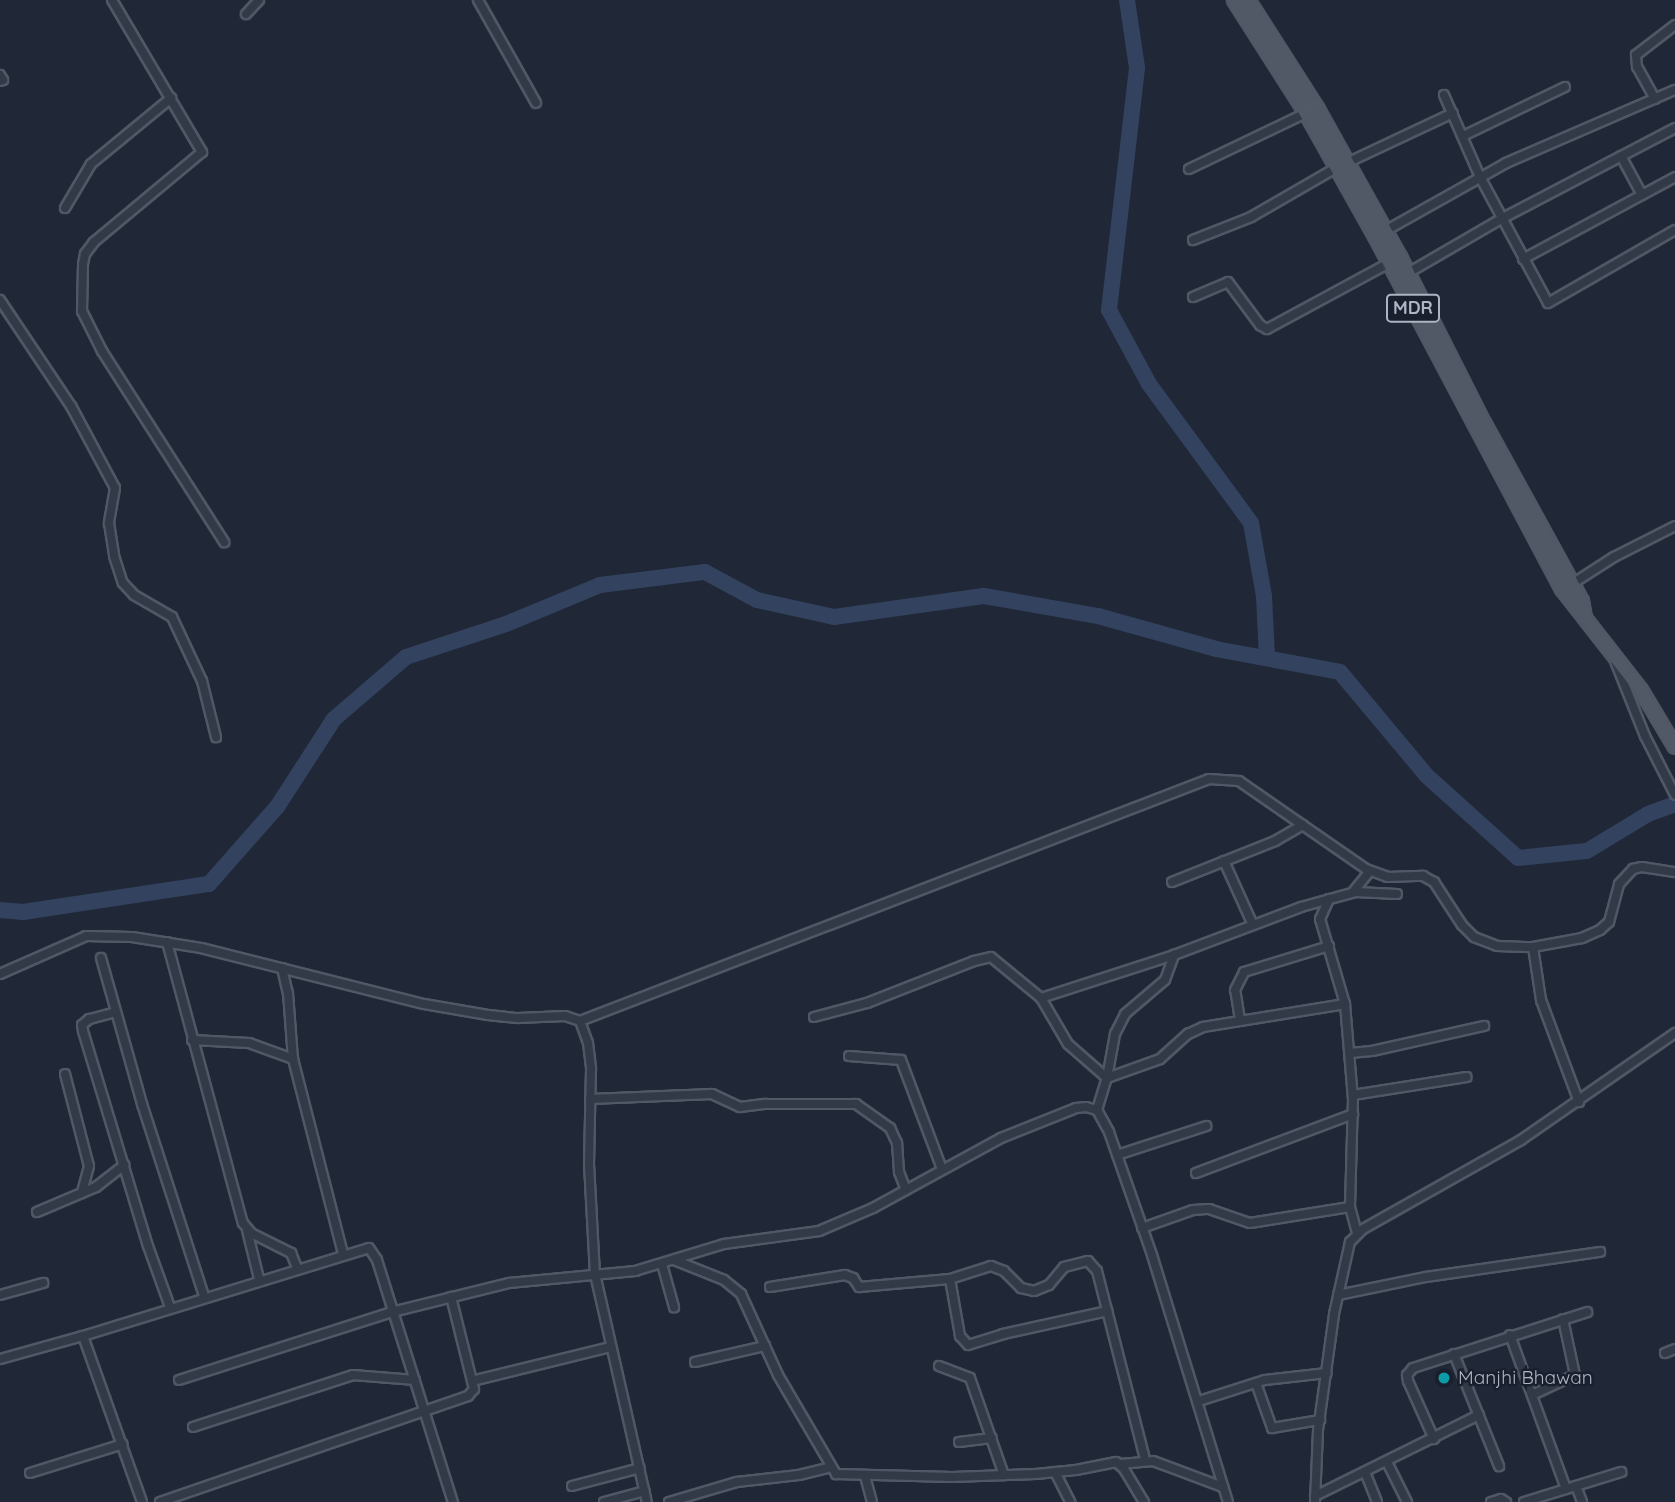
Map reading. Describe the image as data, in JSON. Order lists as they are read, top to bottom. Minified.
{"streets":{"main road":["MDR"]},"places":["Manjhi Bhawan"]}
